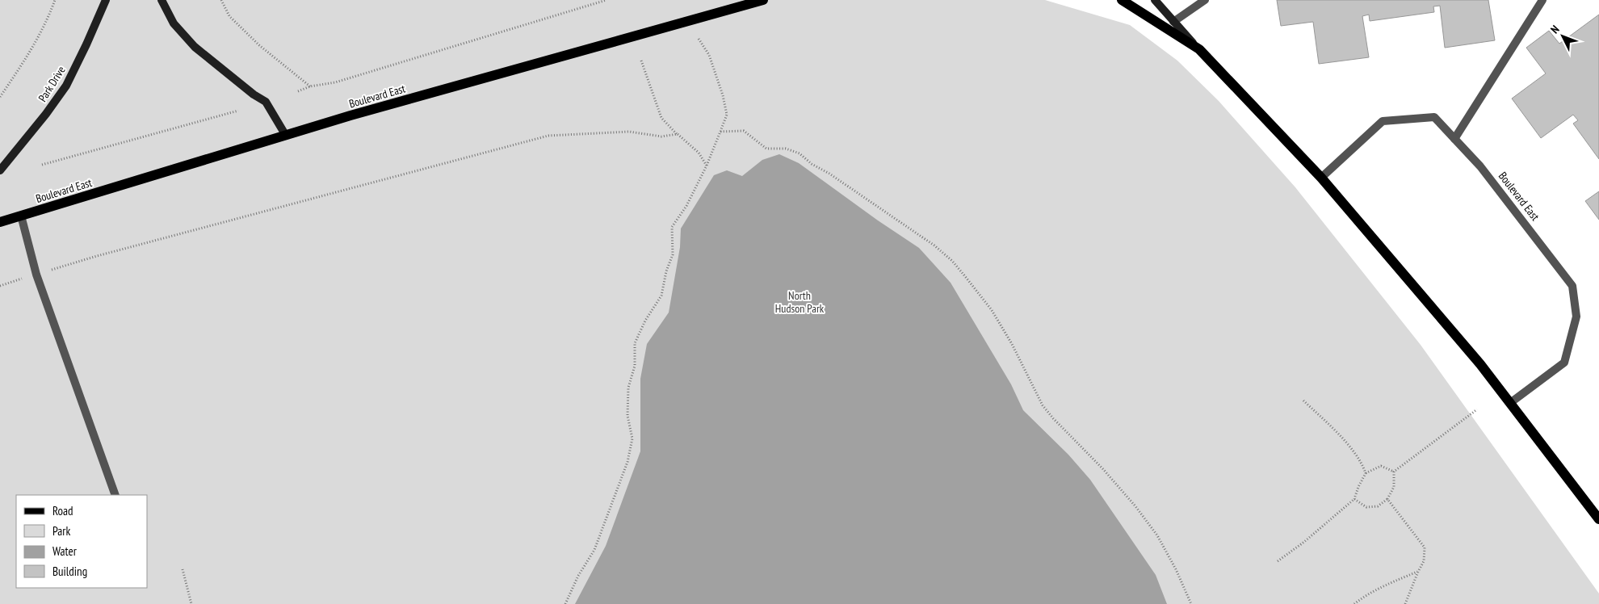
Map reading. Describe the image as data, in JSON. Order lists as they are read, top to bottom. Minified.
{"streets":{"main road":["Park Drive","Boulevard East"]},"parks":["North Hudson Park"],"legend":["Road","Park","Water","Building"],"north":"top left"}
